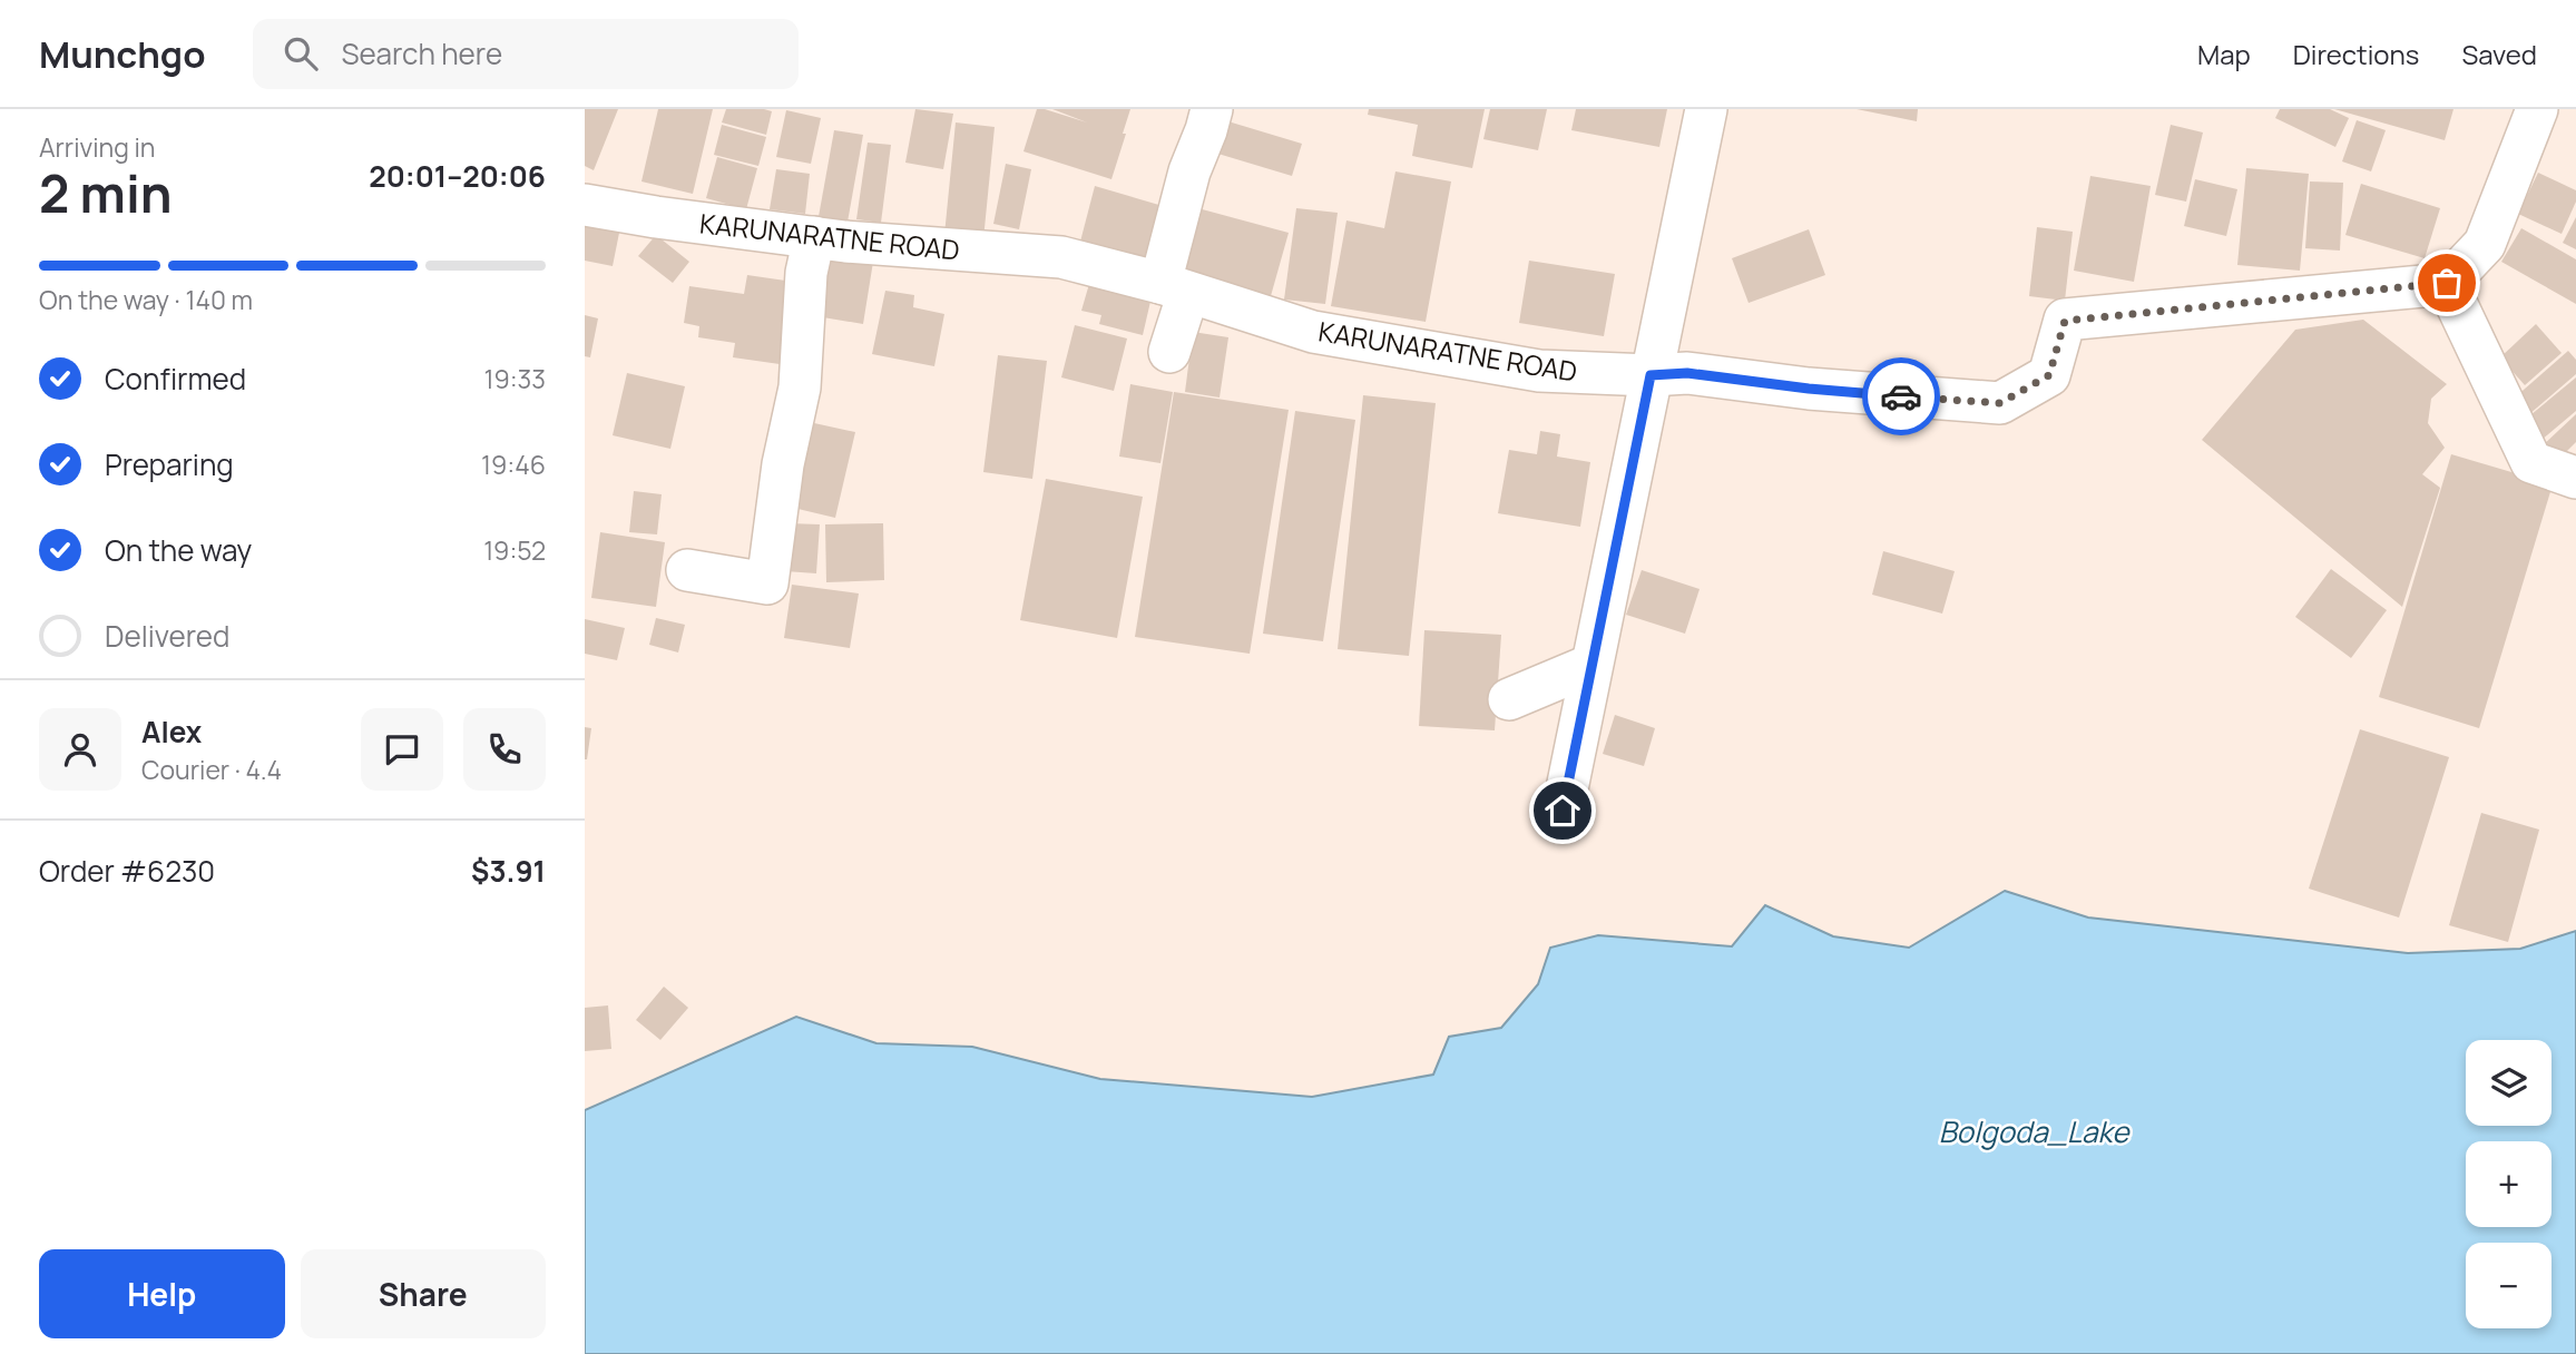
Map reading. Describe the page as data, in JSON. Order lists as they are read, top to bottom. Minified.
{"streets":{"street":["KARUNARATNE ROAD"]},"water":["Bolgoda_Lake"],"page":{"header":"Munchgo","search":"Search here","nav":["Map","Directions","Saved"],"heading":["2 min","Arriving in","20:01–20:06"],"panel":["Alex","Courier · 4.4","Order #6230","$3.91"],"bar":"On the way · 140 m","list":[["Confirmed","19:33"],["Preparing","19:46"],["On the way","19:52"],"Delivered"],"map_buttons":["+","−"],"buttons":["Help","Share"]}}
